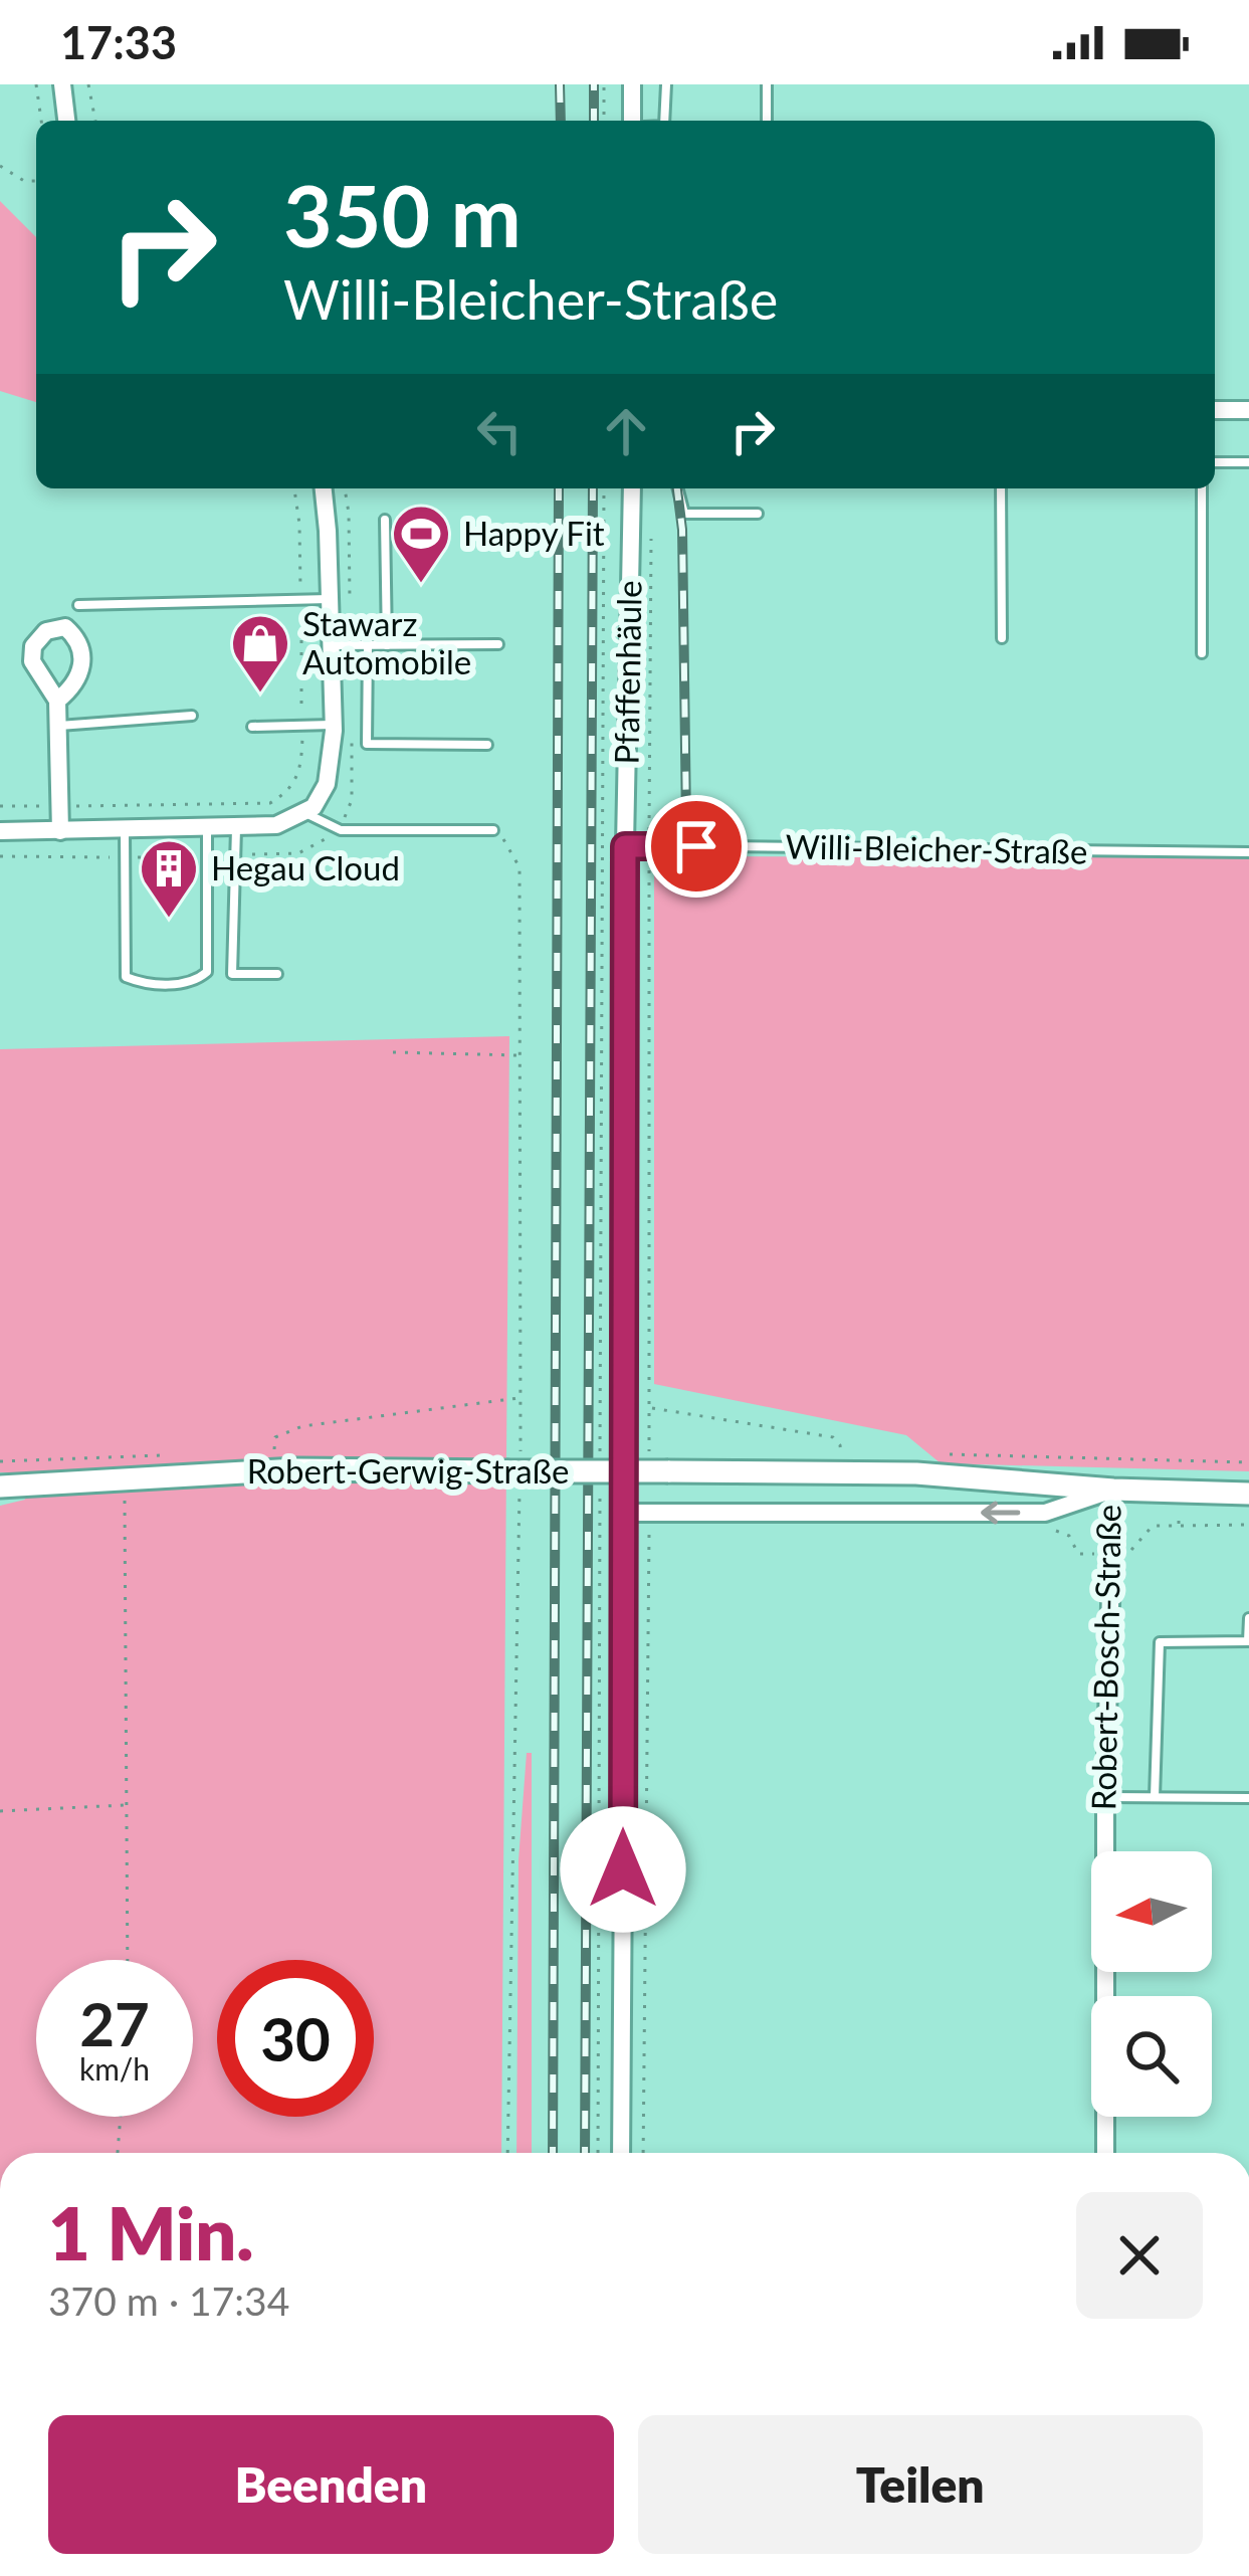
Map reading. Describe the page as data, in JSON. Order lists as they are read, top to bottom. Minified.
{"streets":{"street":["Pfaffenhäule","Robert-Gerwig-Straße","Robert-Bosch-Straße"],"lane":["Willi-Bleicher-Straße"]},"crossings":[["Pfaffenhäule","Willi-Bleicher-Straße"],["Pfaffenhäule","Robert-Bosch-Straße"],["Robert-Gerwig-Straße","Robert-Bosch-Straße"]],"one_way":["Robert-Bosch-Straße"],"places":{"sports":["Happy Fit"],"shop":["Stawarz Automobile"],"building":["Hegau Cloud"]},"north":"left","page":{"status":"17:33","turn":["350 m","Willi-Bleicher-Straße"],"speed":"27 km/h","limit":"30","heading":["1 Min.","370 m · 17:34"],"buttons":["Beenden","Teilen"]}}
